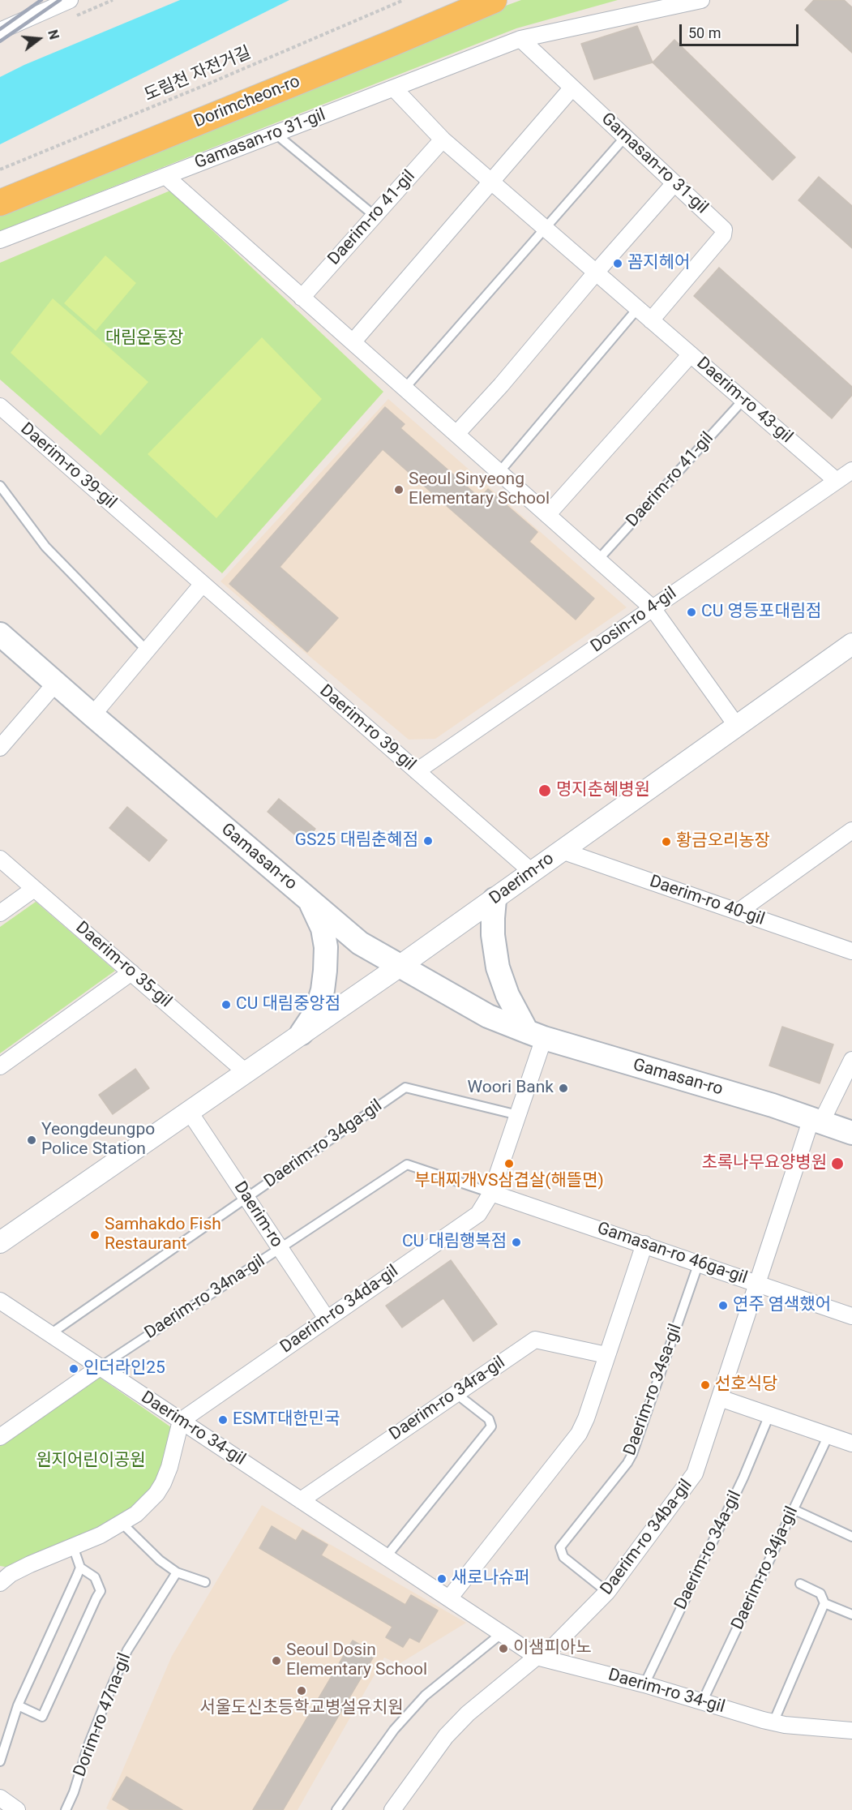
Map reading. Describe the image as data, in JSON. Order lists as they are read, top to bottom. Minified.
{"streets":{"main road":["Dorimcheon-ro","Gamasan-ro"],"street":["Gamasan-ro 31-gil","Daerim-ro 41-gil","Daerim-ro 43-gil","Daerim-ro 39-gil","Dosin-ro 4-gil","Daerim-ro","Daerim-ro 40-gil","Daerim-ro 35-gil","Gamasan-ro 46ga-gil","Daerim-ro 34da-gil","Daerim-ro 34ra-gil","Daerim-ro 34-gil","Daerim-ro 34ba-gil"],"lane":["Daerim-ro 34ga-gil","Daerim-ro 34na-gil","Daerim-ro 34sa-gil","Daerim-ro 34a-gil","Daerim-ro 34ja-gil","Dorim-ro 47na-gil"],"path":["도림천 자전거길"]},"crossings":[["Gamasan-ro 31-gil","Daerim-ro 41-gil"],["Gamasan-ro 31-gil","Daerim-ro 43-gil"],["Daerim-ro 41-gil","Daerim-ro 43-gil"],["Daerim-ro 43-gil","Dosin-ro 4-gil"],["Daerim-ro 39-gil","Dosin-ro 4-gil"],["Daerim-ro 39-gil","Daerim-ro"],["Gamasan-ro","Daerim-ro"],["Daerim-ro","Daerim-ro 40-gil"],["Daerim-ro","Daerim-ro 35-gil"],["Daerim-ro","Daerim-ro 34ga-gil"],["Daerim-ro","Daerim-ro 34na-gil"],["Daerim-ro","Daerim-ro 34da-gil"],["Daerim-ro 34ga-gil","Daerim-ro 34-gil"],["Gamasan-ro 46ga-gil","Daerim-ro 34na-gil"],["Gamasan-ro 46ga-gil","Daerim-ro 34da-gil"],["Gamasan-ro 46ga-gil","Daerim-ro 34sa-gil"],["Gamasan-ro 46ga-gil","Daerim-ro 34ba-gil"],["Daerim-ro 34na-gil","Daerim-ro 34da-gil"],["Daerim-ro 34na-gil","Daerim-ro 34-gil"],["Daerim-ro 34da-gil","Daerim-ro 34-gil"],["Daerim-ro 34sa-gil","Daerim-ro 34ba-gil"],["Daerim-ro 34ra-gil","Daerim-ro 34-gil"],["Daerim-ro 34-gil","Daerim-ro 34ba-gil"],["Daerim-ro 34-gil","Daerim-ro 34a-gil"],["Daerim-ro 34-gil","Daerim-ro 34ja-gil"]],"parks":["대림운동장","원지어린이공원"],"places":["꼼지헤어","Seoul Sinyeong Elementary School","CU 영등포대림점","명지춘혜병원","GS25 대림춘혜점","황금오리농장","CU 대림중앙점","Woori Bank","Yeongdeungpo Police Station","부대찌개VS삼겹살(해뜰면)","초록나무요양병원","Samhakdo Fish Restaurant","CU 대림행복점","연주 염색했어","인더라인25","선호식당","ESMT대한민국","새로나슈퍼","이샘피아노","Seoul Dosin Elementary School","서울도신초등학교병설유치원"],"scale_bar":"50 m","north":"right"}
